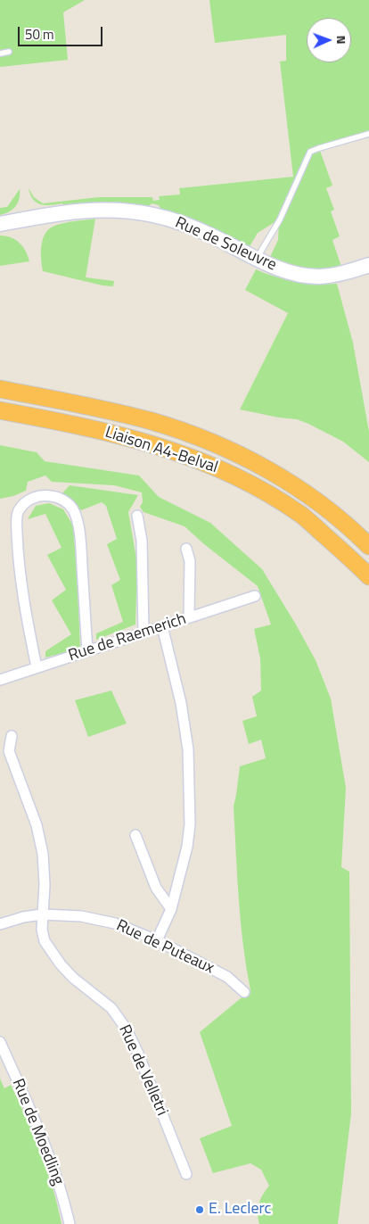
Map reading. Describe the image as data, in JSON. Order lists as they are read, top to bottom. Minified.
{"streets":{"highway":["Liaison A4-Belval"],"main road":["Rue de Soleuvre"],"street":["Rue de Raemerich","Rue de Puteaux","Rue de Velletri","Rue de Moedling"]},"crossings":[["Rue de Puteaux","Rue de Velletri"]],"places":["E. Leclerc"],"scale_bar":"50 m","north":"right"}
